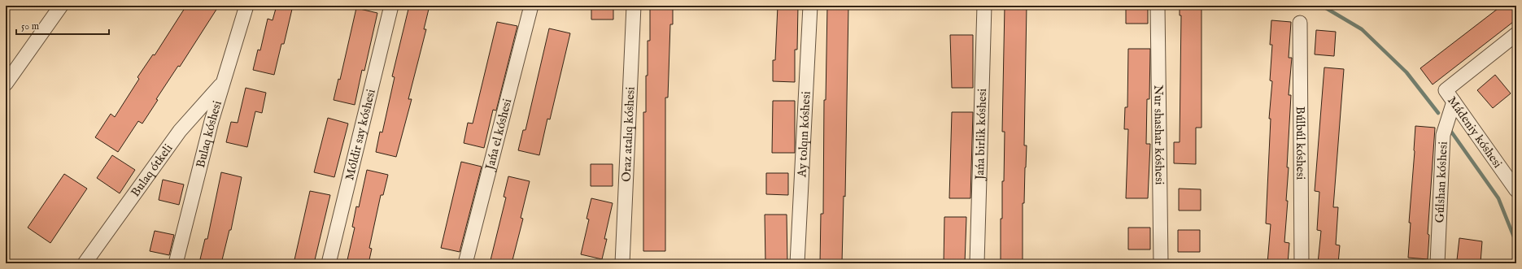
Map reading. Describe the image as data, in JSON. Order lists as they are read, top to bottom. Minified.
{"streets":{"street":["Mádeniy kóshesi","Bulaq kóshesi","Oraz atalıq kóshesi","Jańa birlik kóshesi","Móldir say kóshesi","Jańa el kóshesi","Ay tolqın kóshesi","Nur shashar kóshesi","Búlbúl kóshesi","Bulaq ótkeli","Gúlshan kóshesi"]},"crossings":[["Mádeniy kóshesi","Gúlshan kóshesi"],["Bulaq kóshesi","Bulaq ótkeli"]],"scale_bar":"50 m"}
